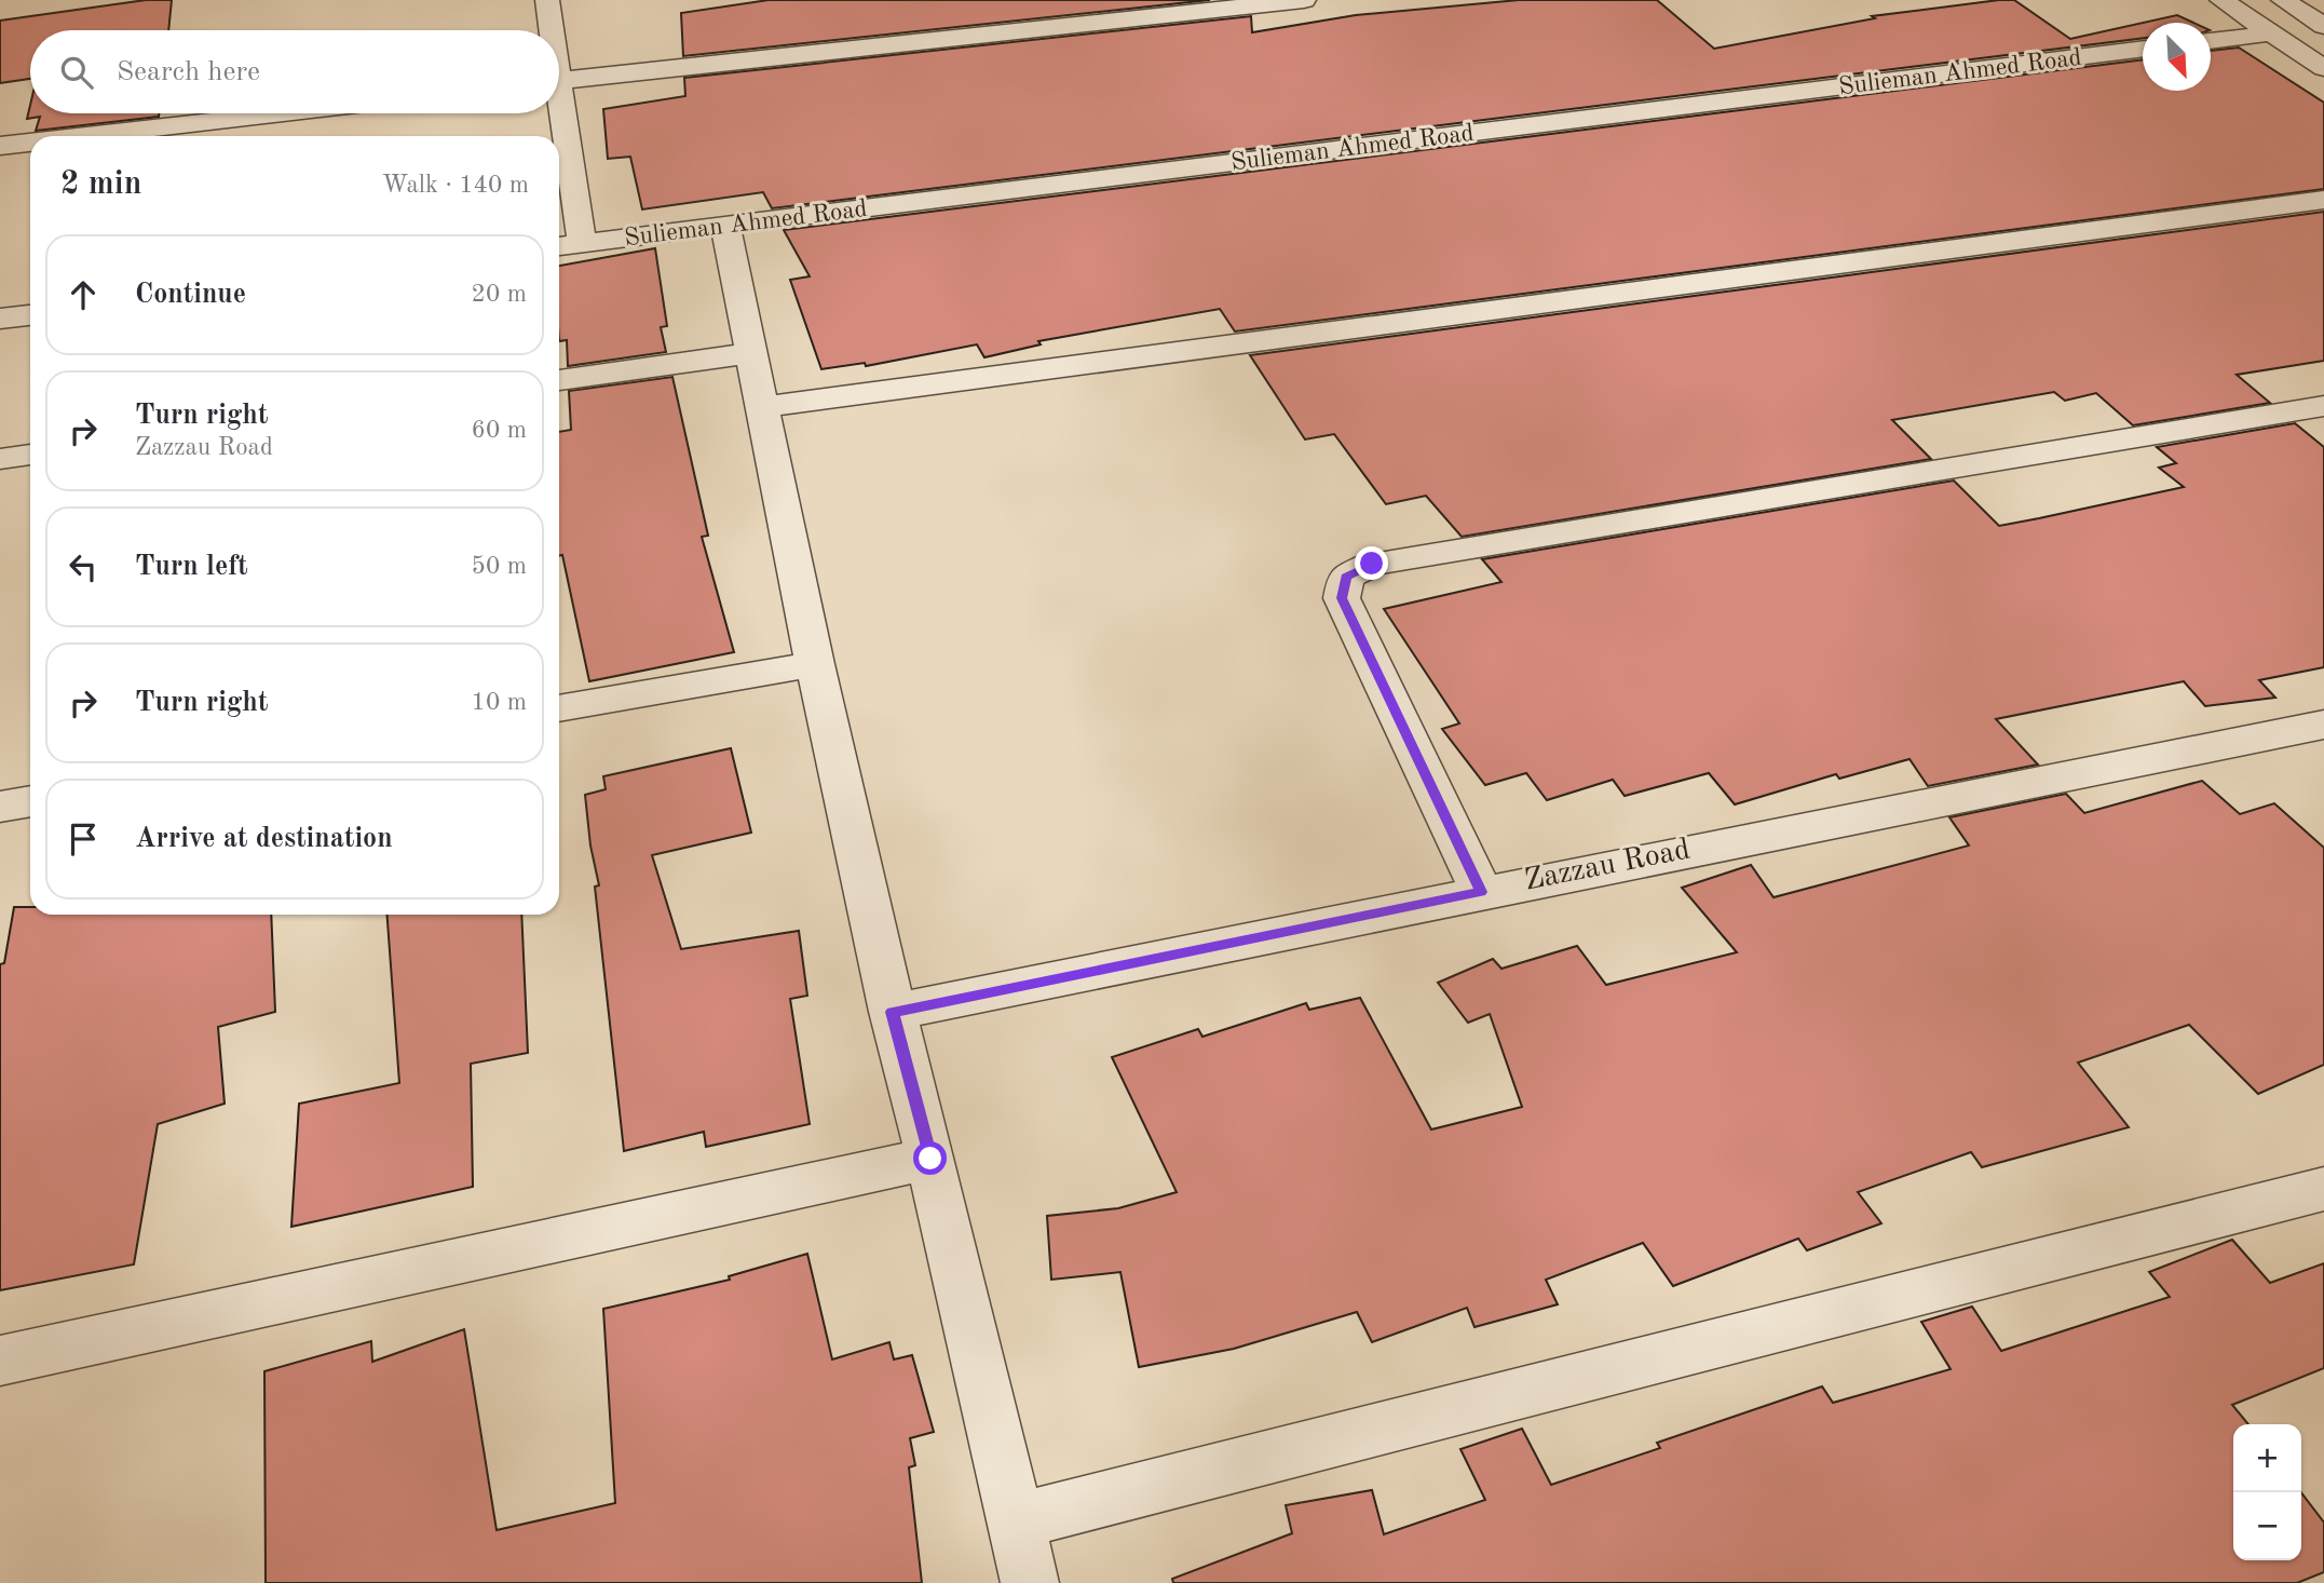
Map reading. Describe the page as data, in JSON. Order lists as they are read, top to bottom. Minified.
{"streets":{"street":["Sulieman Ahmed Road","Zazzau Road"]},"north":"bottom right","page":{"search":"Search here","heading":["2 min","Walk · 140 m"],"list":[["Continue","20 m"],["Turn right","Zazzau Road","60 m"],["Turn left","50 m"],["Turn right","10 m"],"Arrive at destination"],"map_buttons":["+","−"]}}
